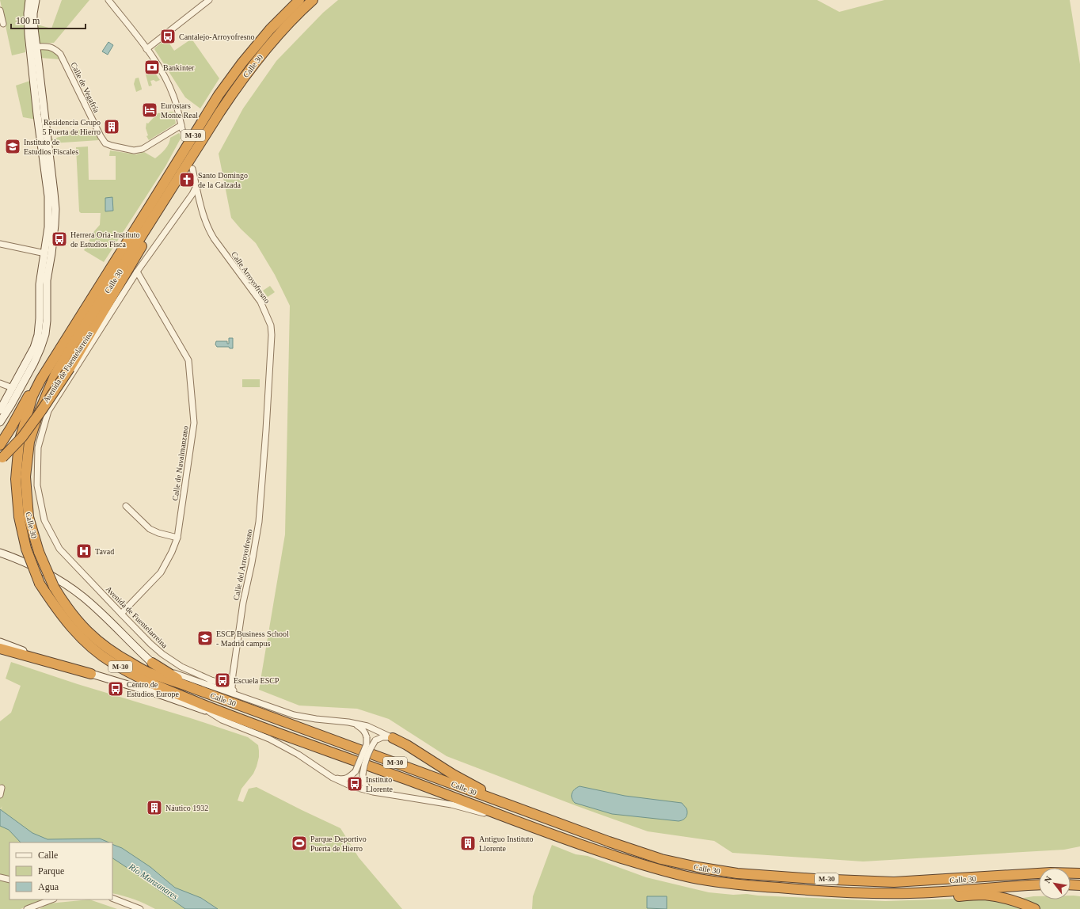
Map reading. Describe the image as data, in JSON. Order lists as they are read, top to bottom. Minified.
{"streets":{"highway":["Calle 30","M-30"],"street":["Calle de Vegafría","Calle Arroyofresno","Avenida de Fuentelarreina","Calle de Navalmanzano","Calle del Arroyofresno"]},"crossings":[["Calle 30","Calle Arroyofresno"],["Calle Arroyofresno","Avenida de Fuentelarreina"],["Calle Arroyofresno","Calle del Arroyofresno"],["Avenida de Fuentelarreina","Calle de Navalmanzano"],["Avenida de Fuentelarreina","Calle del Arroyofresno"]],"water":["Río Manzanares"],"places":{"bus stop":["Cantalejo-Arroyofresno","Herrera Oria-Instituto de Estudios Fisca","Escuela ESCP","Centro de Estudios Europe","Instituto Llorente"],"bank":["Bankinter"],"hotel":["Eurostars Monte Real"],"building":["Residencia Grupo 5 Puerta de Hierro","Náutico 1932","Antiguo Instituto Llorente"],"school or university":["Instituto de Estudios Fiscales","ESCP Business School - Madrid campus"],"church":["Santo Domingo de la Calzada"],"hospital":["Tavad"],"sports":["Parque Deportivo Puerta de Hierro"]},"legend":["Calle","Parque","Agua"],"scale_bar":"100 m","north":"top left"}
